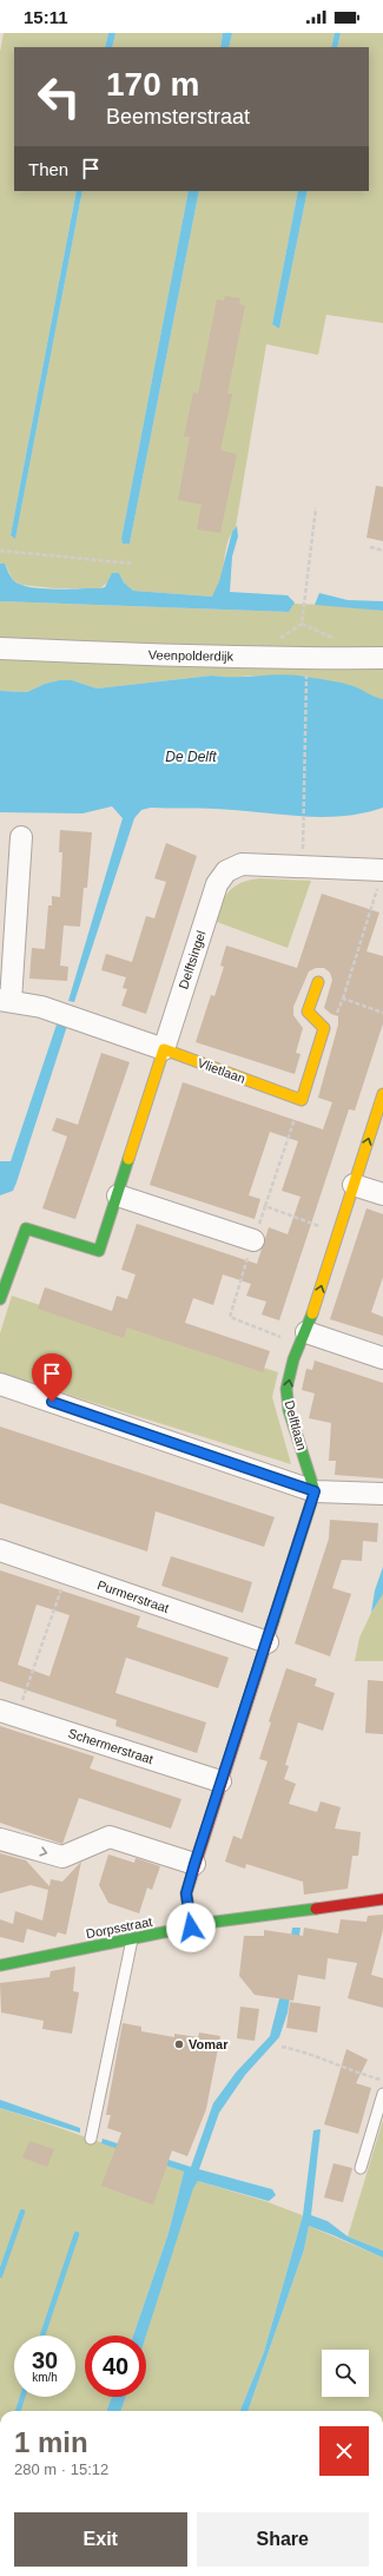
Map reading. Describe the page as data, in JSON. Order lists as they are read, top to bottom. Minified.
{"streets":{"street":["Veenpolderdijk","Delftsingel","Vlietlaan","Delftlaan","Purmerstraat","Schermerstraat","Dorpsstraat"]},"crossings":[["Delftsingel","Vlietlaan"]],"one_way":["Delftlaan"],"water":["De Delft"],"places":["Vomar"],"page":{"status":"15:11","turn":["170 m","Beemsterstraat"],"then":"Then","speed":"30 km/h","limit":"40","heading":["1 min","280 m · 15:12"],"buttons":["Exit","Share"]}}
